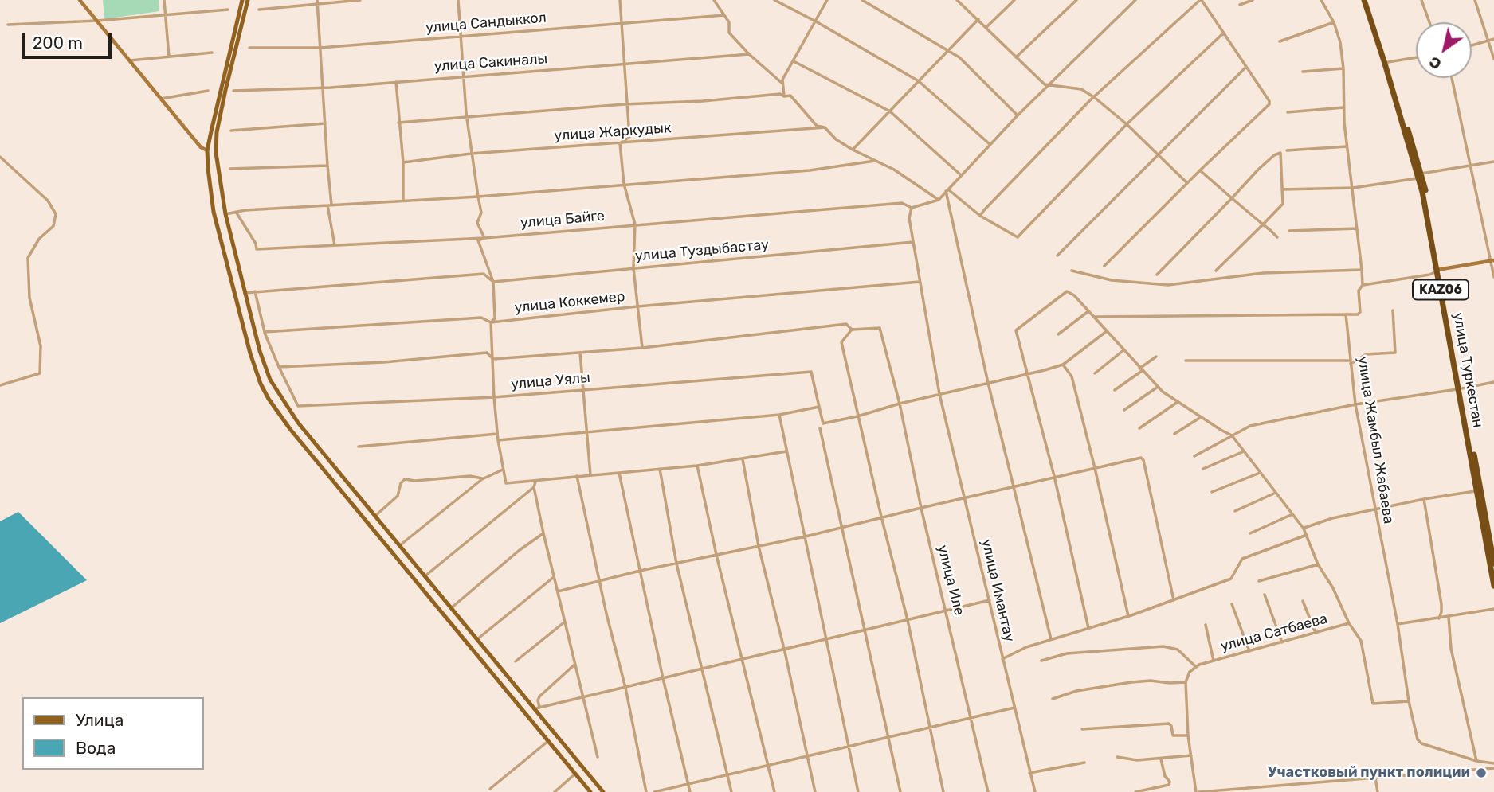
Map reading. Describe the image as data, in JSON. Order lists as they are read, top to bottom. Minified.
{"streets":{"highway":["KАZ06","улица Туркестан"],"street":["улица Сандыккол","улица Сакиналы","улица Жаркудык","улица Байге","улица Туздыбастау","улица Коккемер","улица Уялы","улица Жамбыл Жабаева","улица Иле","улица Имантау","улица Сатбаева"]},"crossings":[["улица Байге","улица Имантау"],["улица Туздыбастау","улица Имантау"],["улица Коккемер","улица Имантау"],["улица Жамбыл Жабаева","улица Сатбаева"]],"places":["Участковый пункт полиции"],"legend":["Улица","Вода"],"scale_bar":"200 m","north":"bottom left"}
